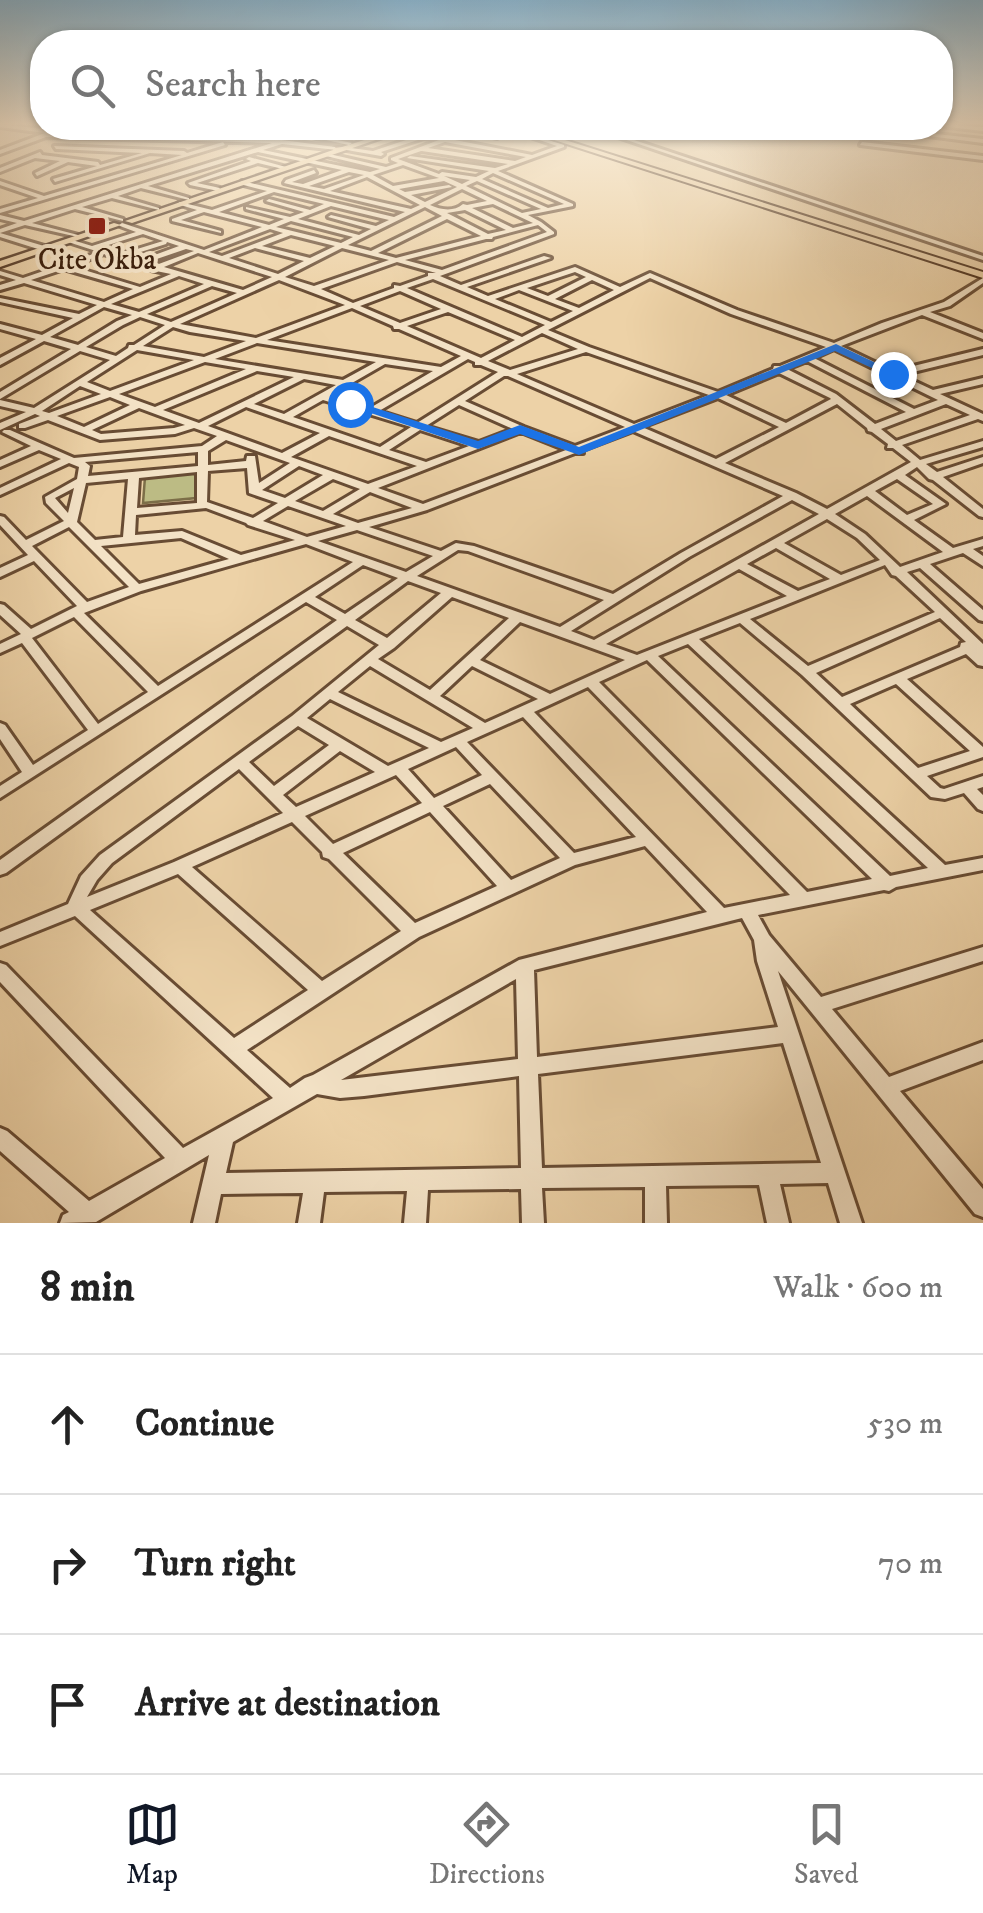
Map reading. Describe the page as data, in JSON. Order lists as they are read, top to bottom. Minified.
{"places":{"transit":["Cite Okba"]},"page":{"search":"Search here","heading":["8 min","Walk · 600 m"],"list":[["Continue","530 m"],["Turn right","70 m"],"Arrive at destination"],"nav":["Map","Directions","Saved"]}}
